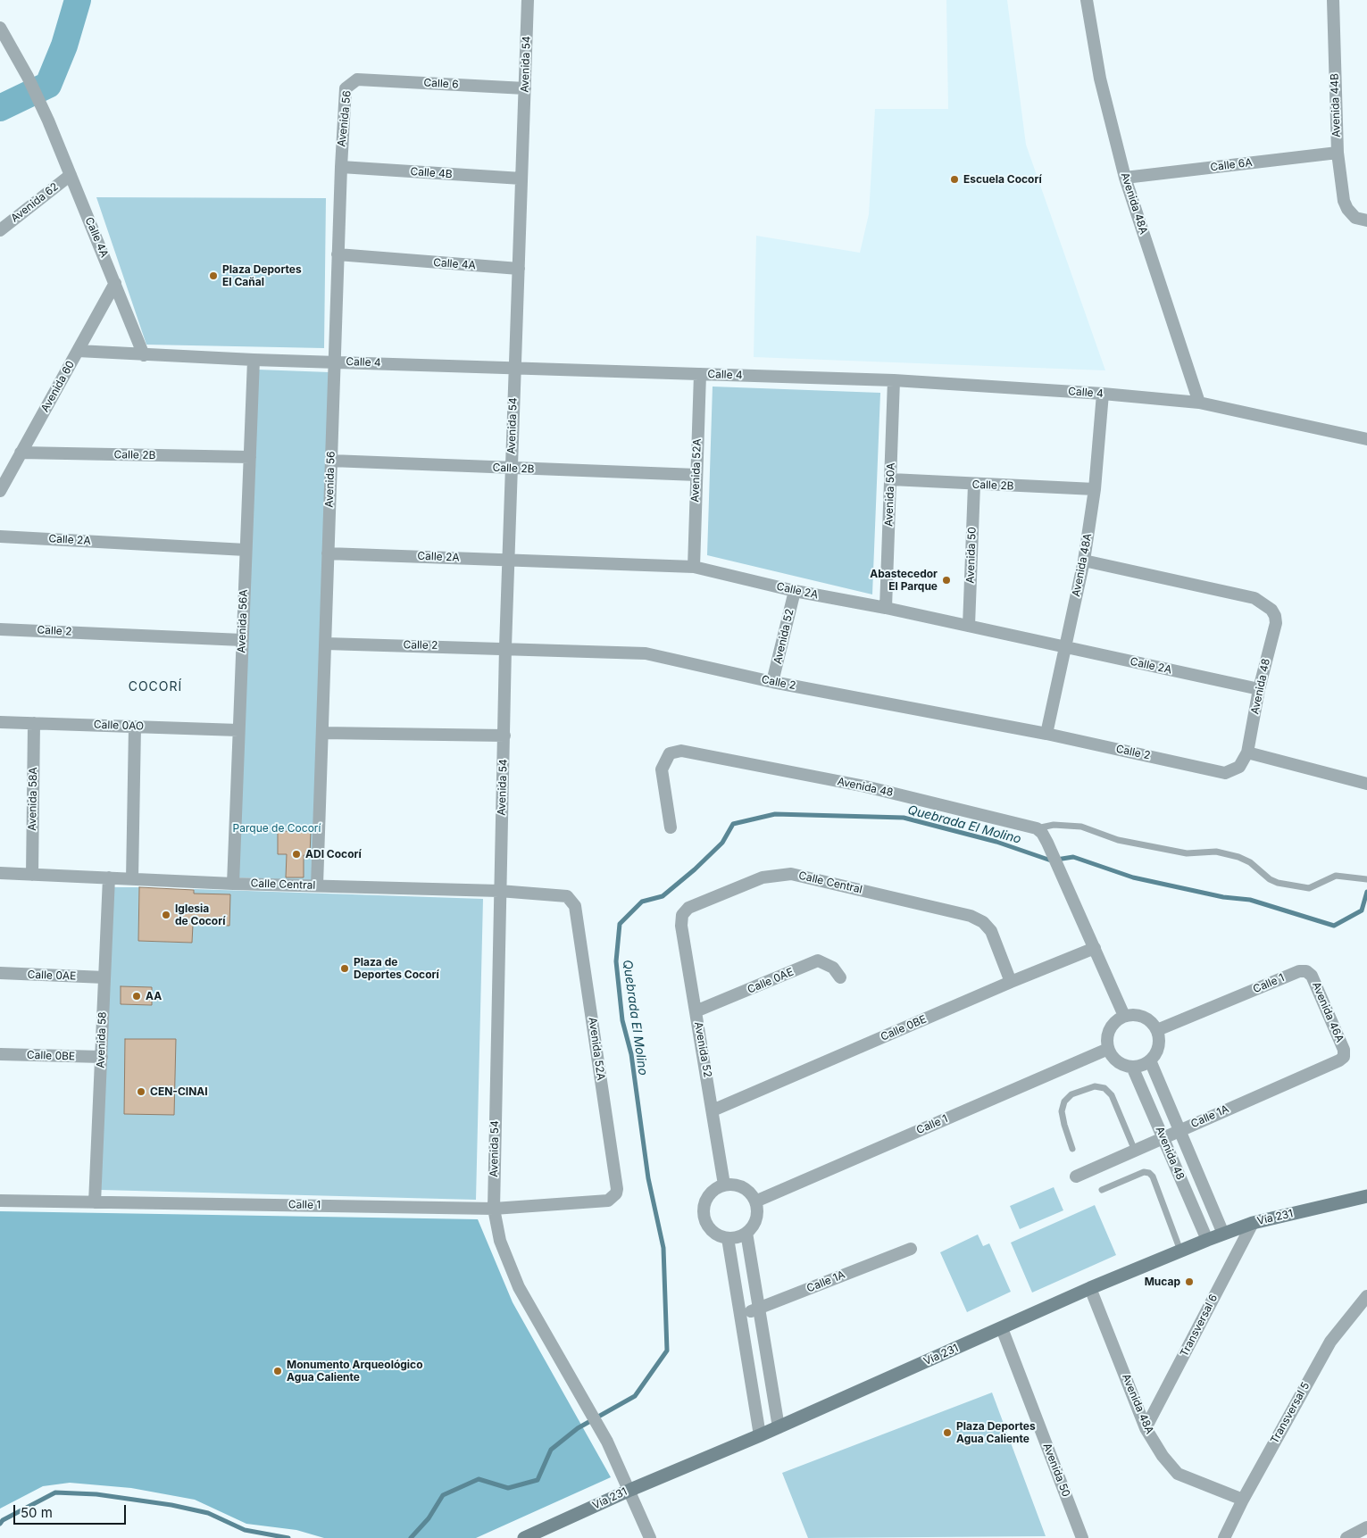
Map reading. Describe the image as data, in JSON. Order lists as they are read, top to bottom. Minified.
{"streets":{"main road":["Vía 231"],"street":["Avenida 54","Calle 6","Avenida 44B","Avenida 56","Calle 6A","Calle 4B","Avenida 62","Avenida 48A","Calle 4A","Calle 4","Avenida 60","Calle 2B","Avenida 52A","Avenida 50A","Calle 2A","Avenida 50","Avenida 56A","Calle 2","Avenida 52","Avenida 48","Calle 0AO","Avenida 58A","Calle Central","Calle 0AE","Calle 1","Avenida 46A","Calle 0BE","Avenida 58","Calle 1A","Transversal 6","Transversal 5"]},"crossings":[["Avenida 54","Calle 6"],["Avenida 54","Calle 4B"],["Avenida 54","Calle 4A"],["Avenida 54","Calle 4"],["Avenida 54","Calle 2B"],["Avenida 54","Calle 2A"],["Avenida 54","Calle 2"],["Avenida 54","Calle Central"],["Avenida 54","Calle 1"],["Avenida 54","Vía 231"],["Calle 6","Avenida 56"],["Avenida 44B","Calle 6A"],["Avenida 56","Calle 4B"],["Avenida 56","Calle 4A"],["Avenida 56","Calle 4"],["Avenida 56","Calle 2B"],["Avenida 56","Calle 2A"],["Avenida 56","Calle 2"],["Avenida 56","Calle Central"],["Calle 6A","Avenida 48A"],["Avenida 62","Calle 4A"],["Avenida 48A","Calle 4"],["Avenida 48A","Calle 2B"],["Avenida 48A","Calle 2A"],["Avenida 48A","Calle 2"],["Avenida 48A","Avenida 48"],["Avenida 48A","Vía 231"],["Avenida 48A","Transversal 6"],["Avenida 48A","Transversal 5"],["Calle 4A","Calle 4"],["Calle 4A","Avenida 60"],["Calle 4","Avenida 60"],["Calle 4","Avenida 52A"],["Calle 4","Avenida 50A"],["Calle 4","Avenida 56A"],["Avenida 60","Calle 2B"],["Calle 2B","Avenida 52A"],["Calle 2B","Avenida 50A"],["Calle 2B","Avenida 50"],["Calle 2B","Avenida 56A"],["Avenida 52A","Calle 2A"],["Avenida 52A","Calle Central"],["Avenida 52A","Calle 1"],["Avenida 50A","Calle 2A"],["Calle 2A","Avenida 50"],["Calle 2A","Avenida 56A"],["Calle 2A","Avenida 52"],["Calle 2A","Avenida 48"],["Avenida 50","Vía 231"],["Avenida 56A","Calle 2"],["Avenida 56A","Calle 0AO"],["Avenida 56A","Calle Central"],["Calle 2","Avenida 52"],["Calle 2","Avenida 48"],["Avenida 52","Calle Central"],["Avenida 52","Calle 0AE"],["Avenida 52","Calle 1"],["Avenida 52","Calle 0BE"],["Avenida 48","Calle 1"],["Avenida 48","Calle 1A"],["Avenida 48","Vía 231"],["Calle 0AO","Avenida 58A"],["Avenida 58A","Calle Central"],["Calle Central","Calle 0BE"],["Calle Central","Avenida 58"],["Calle 0AE","Avenida 58"],["Calle 1","Avenida 46A"],["Calle 1","Avenida 58"],["Avenida 46A","Calle 1A"],["Calle 0BE","Avenida 58"],["Vía 231","Transversal 6"]],"districts":["COCORÍ"],"water":["Quebrada El Molino"],"parks":["Parque de Cocorí"],"places":["Escuela Cocorí","Plaza Deportes El Cañal","Abastecedor El Parque","ADI Cocorí","Iglesia de Cocorí","Plaza de Deportes Cocorí","AA","CEN-CINAI","Mucap","Monumento Arqueológico Agua Caliente","Plaza Deportes Agua Caliente"],"scale_bar":"50 m"}
